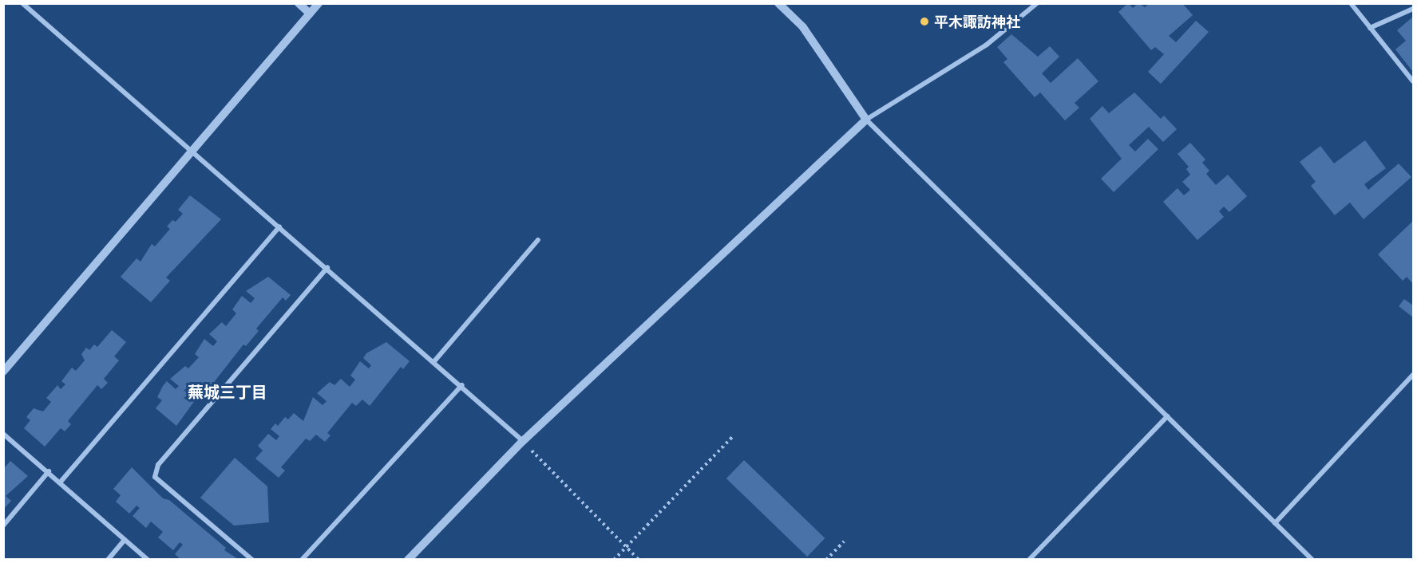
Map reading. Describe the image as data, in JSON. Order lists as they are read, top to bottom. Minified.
{"districts":["蕪城三丁目"],"places":["平木諏訪神社"]}
